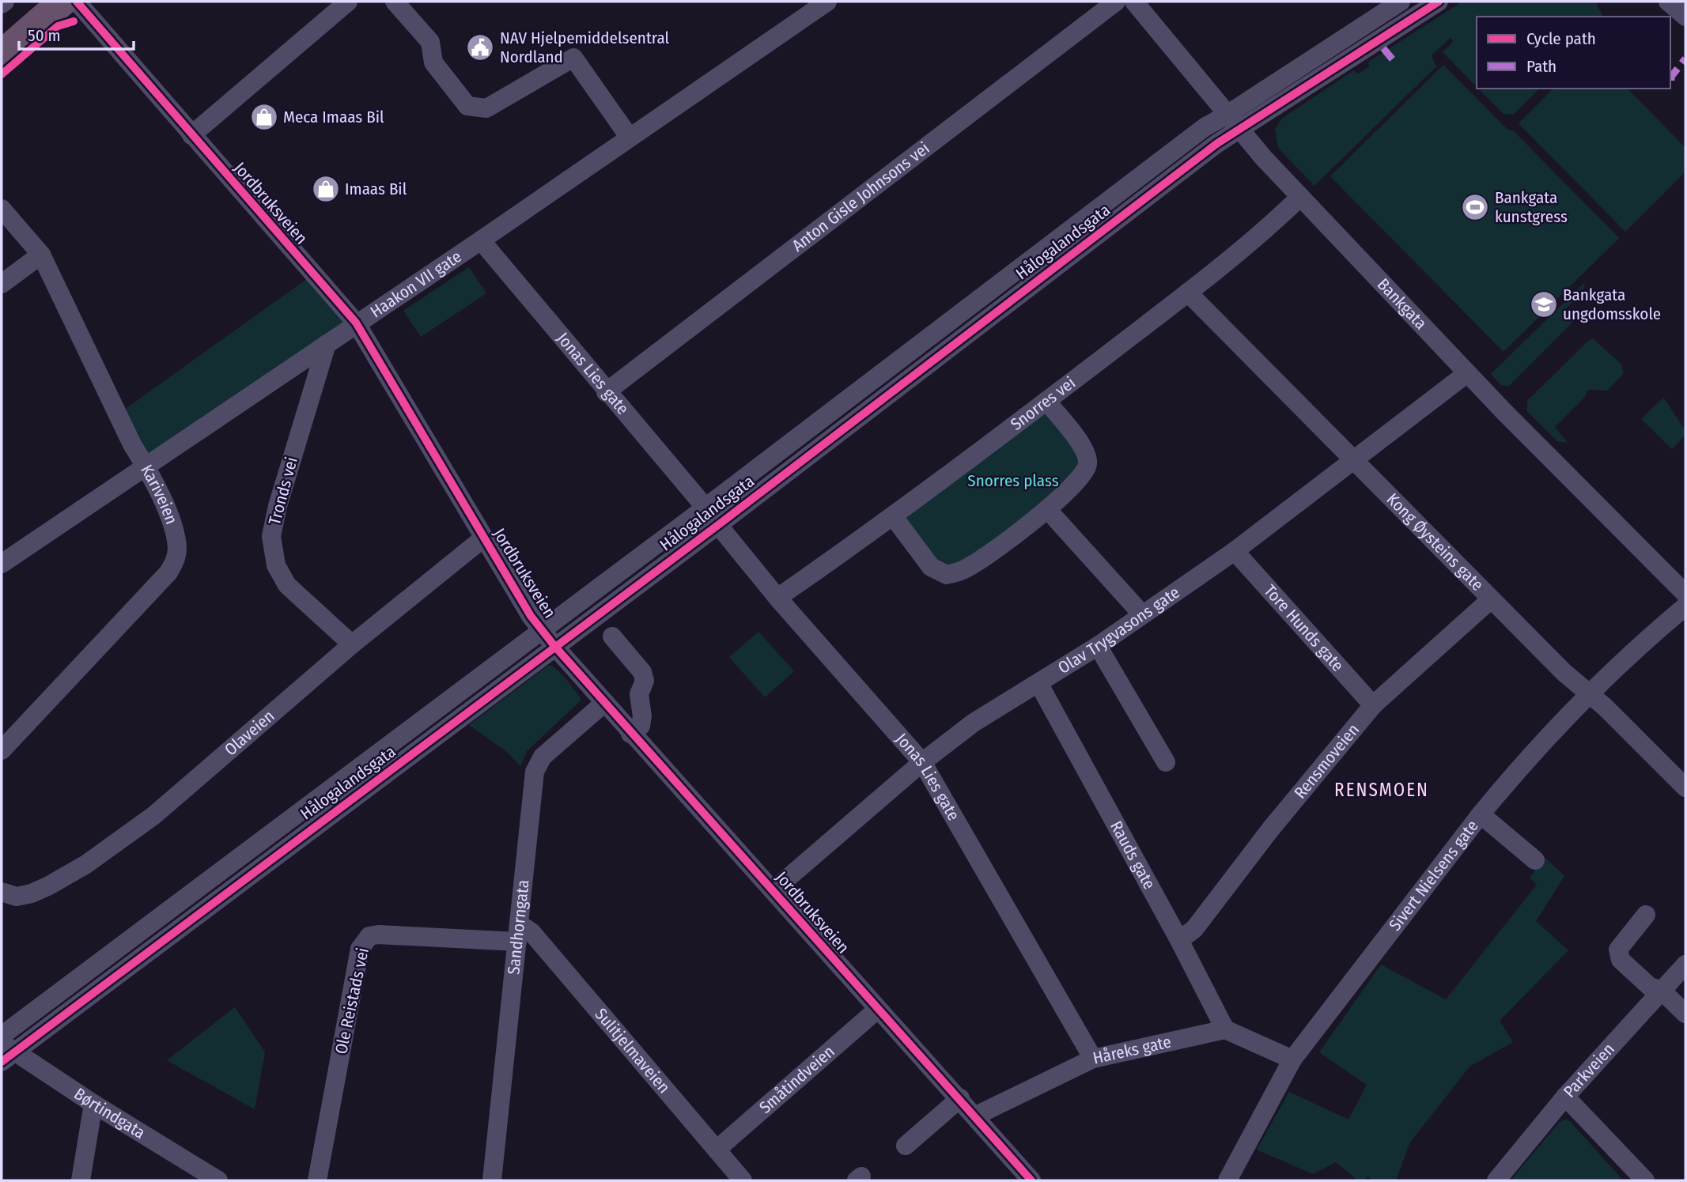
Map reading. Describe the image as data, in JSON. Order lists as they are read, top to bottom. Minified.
{"streets":{"street":["Anton Gisle Johnsons vei","Jordbruksveien","Hålogalandsgata","Haakon VII gate","Bankgata","Jonas Lies gate","Snorres vei","Tronds vei","Kariveien","Kong Øysteins gate","Tore Hunds gate","Olav Trygvasons gate","Olaveien","Rensmoveien","Rauds gate","Sivert Nielsens gate","Sandhorngata","Ole Reistads vei","Sulitjelmaveien","Håreks gate","Parkveien","Småtindveien","Børtindgata"]},"crossings":[["Anton Gisle Johnsons vei","Jonas Lies gate"],["Jordbruksveien","Hålogalandsgata"],["Jordbruksveien","Haakon VII gate"],["Jordbruksveien","Olav Trygvasons gate"],["Jordbruksveien","Olaveien"],["Jordbruksveien","Sandhorngata"],["Jordbruksveien","Håreks gate"],["Jordbruksveien","Småtindveien"],["Hålogalandsgata","Bankgata"],["Hålogalandsgata","Jonas Lies gate"],["Hålogalandsgata","Børtindgata"],["Haakon VII gate","Jonas Lies gate"],["Haakon VII gate","Tronds vei"],["Haakon VII gate","Kariveien"],["Bankgata","Snorres vei"],["Bankgata","Olav Trygvasons gate"],["Jonas Lies gate","Snorres vei"],["Jonas Lies gate","Olav Trygvasons gate"],["Jonas Lies gate","Håreks gate"],["Snorres vei","Kong Øysteins gate"],["Tronds vei","Olaveien"],["Kong Øysteins gate","Olav Trygvasons gate"],["Kong Øysteins gate","Rensmoveien"],["Kong Øysteins gate","Sivert Nielsens gate"],["Tore Hunds gate","Olav Trygvasons gate"],["Tore Hunds gate","Rensmoveien"],["Olav Trygvasons gate","Rauds gate"],["Rensmoveien","Rauds gate"],["Rauds gate","Håreks gate"],["Sandhorngata","Ole Reistads vei"],["Sandhorngata","Sulitjelmaveien"],["Ole Reistads vei","Sulitjelmaveien"],["Sulitjelmaveien","Småtindveien"]],"districts":["RENSMOEN"],"parks":["Snorres plass"],"places":{"public building":["NAV Hjelpemiddelsentral Nordland"],"shop":["Meca Imaas Bil","Imaas Bil"],"sports":["Bankgata kunstgress"],"school or university":["Bankgata ungdomsskole"]},"legend":["Cycle path","Path"],"scale_bar":"50 m"}
